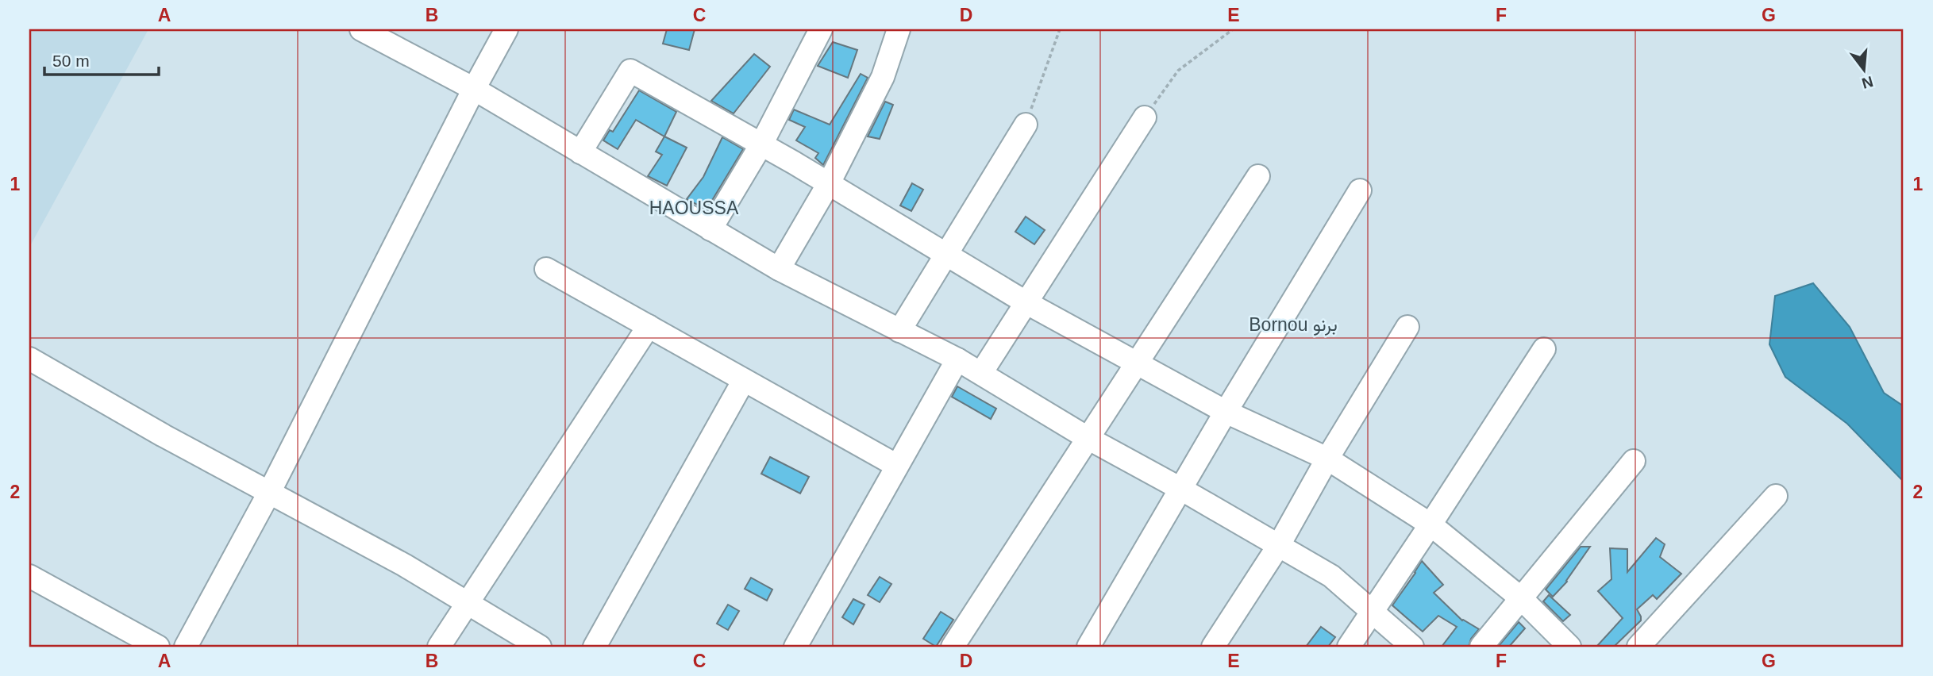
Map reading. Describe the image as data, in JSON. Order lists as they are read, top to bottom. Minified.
{"districts":["HAOUSSA","Bornou برنو"],"scale_bar":"50 m","north":"bottom","grid":{"columns":["A","B","C","D","E","F","G"],"rows":["1","2"]}}
